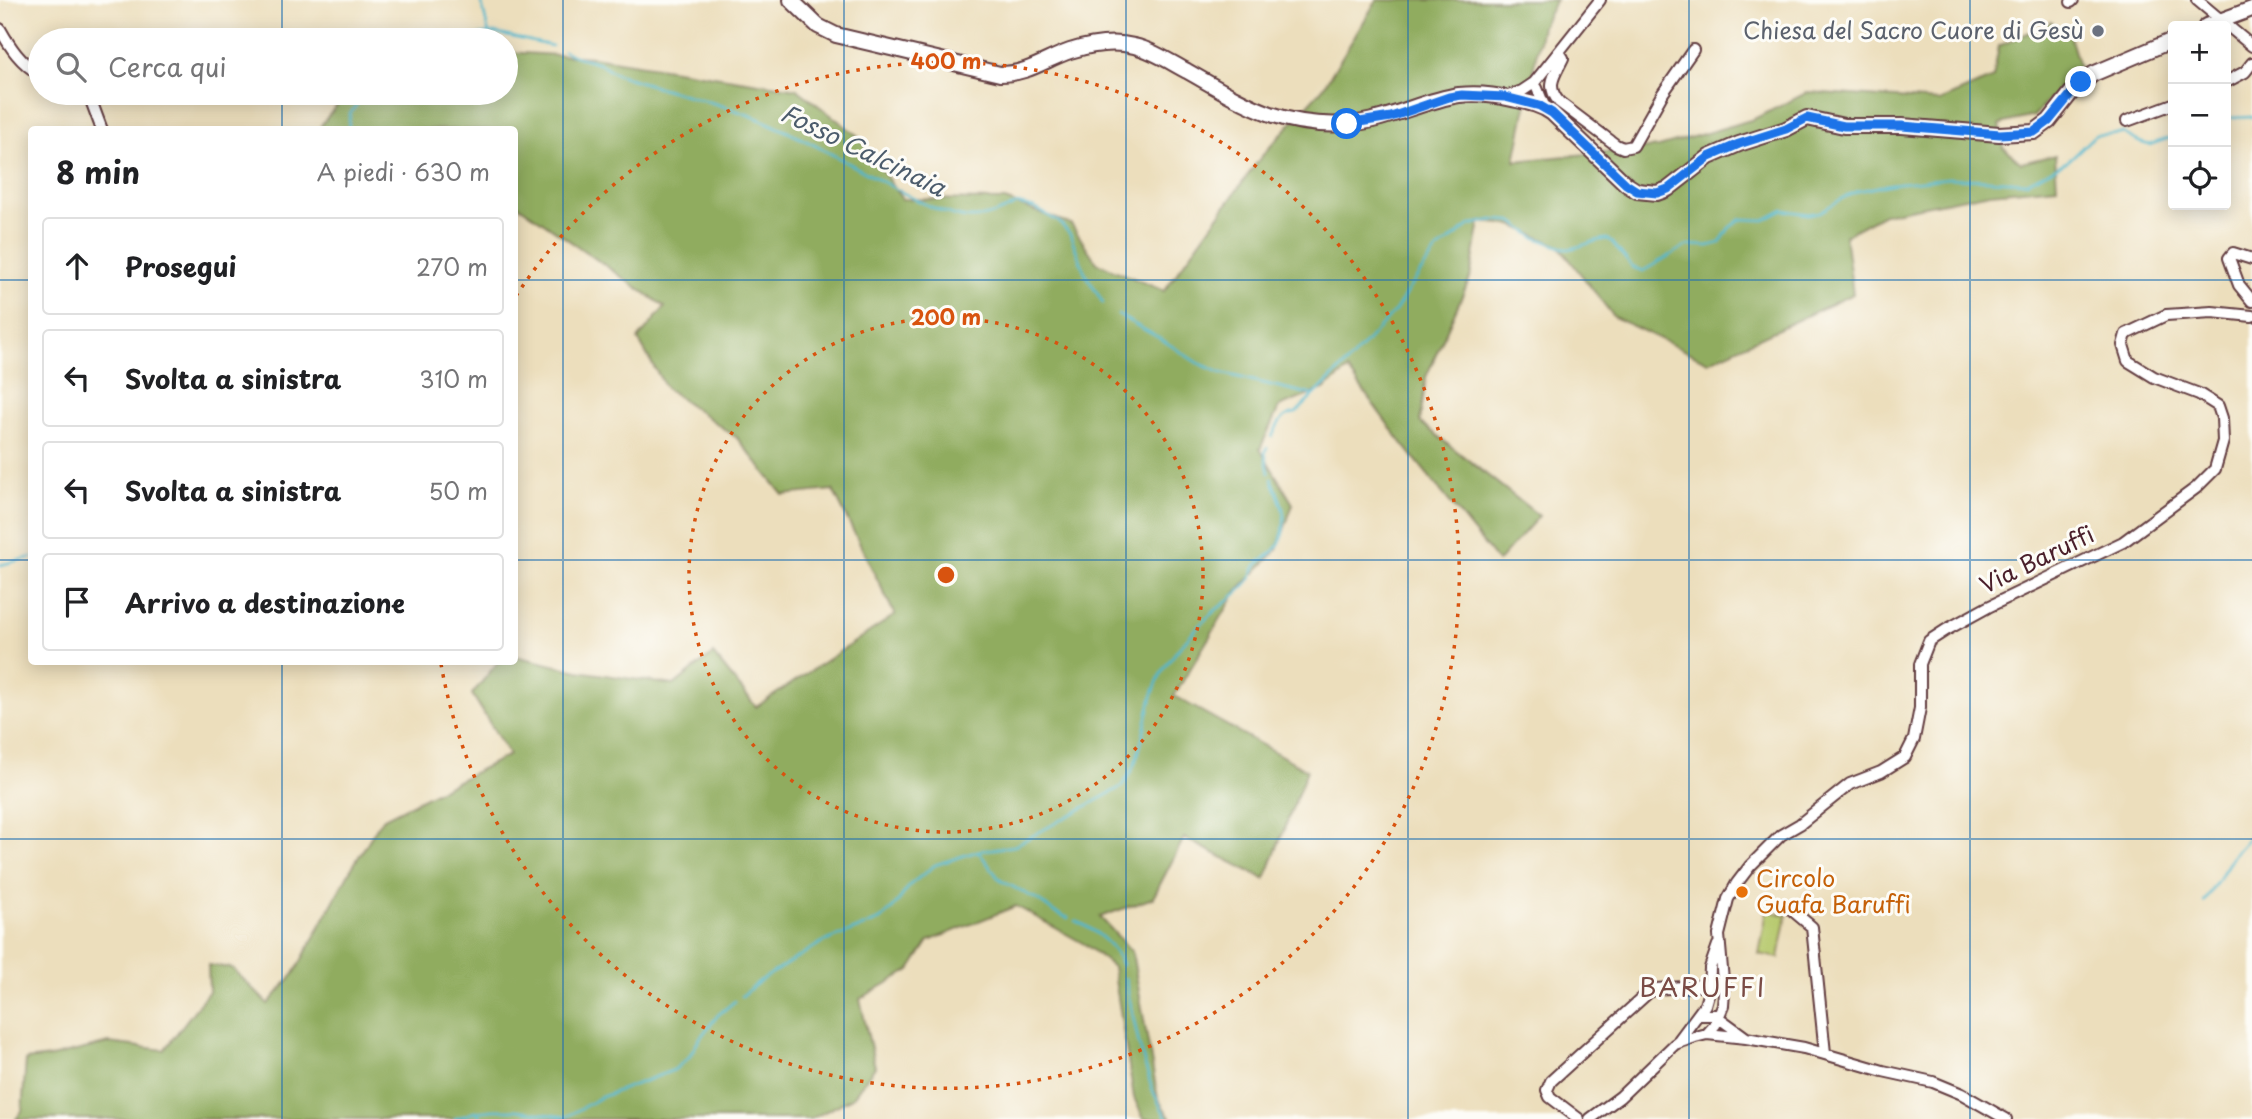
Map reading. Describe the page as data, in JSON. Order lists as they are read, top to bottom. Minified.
{"streets":{"street":["Via Baruffi"]},"districts":["BARUFFI"],"water":["Fosso Calcinaia"],"places":["Chiesa del Sacro Cuore di Gesù","Circolo Guafa Baruffi"],"page":{"map_buttons":["+","−"],"search":"Cerca qui","heading":["8 min","A piedi · 630 m"],"list":[["Prosegui","270 m"],["Svolta a sinistra","310 m"],["Svolta a sinistra","50 m"],"Arrivo a destinazione"]},"rings":["400 m","200 m"]}
